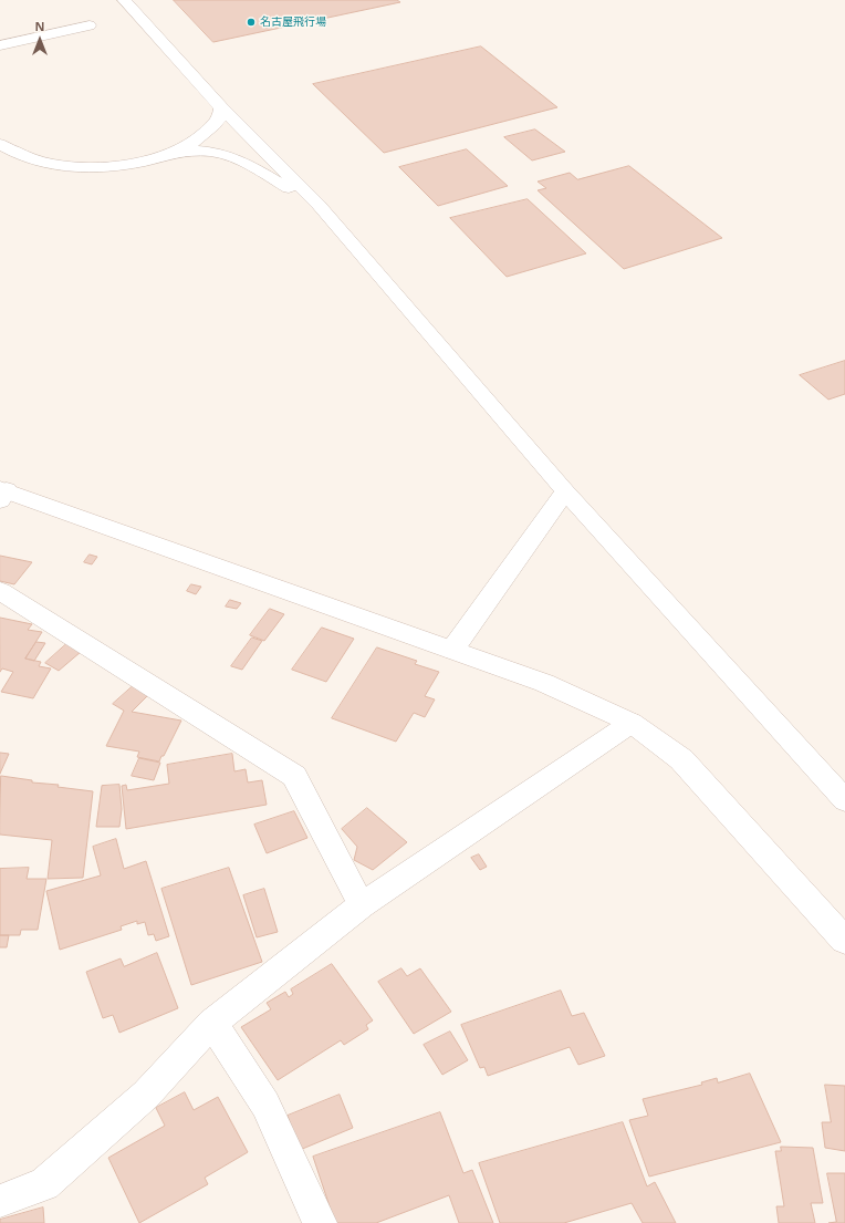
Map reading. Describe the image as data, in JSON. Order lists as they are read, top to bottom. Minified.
{"places":["名古屋飛行場"],"north":"top"}
